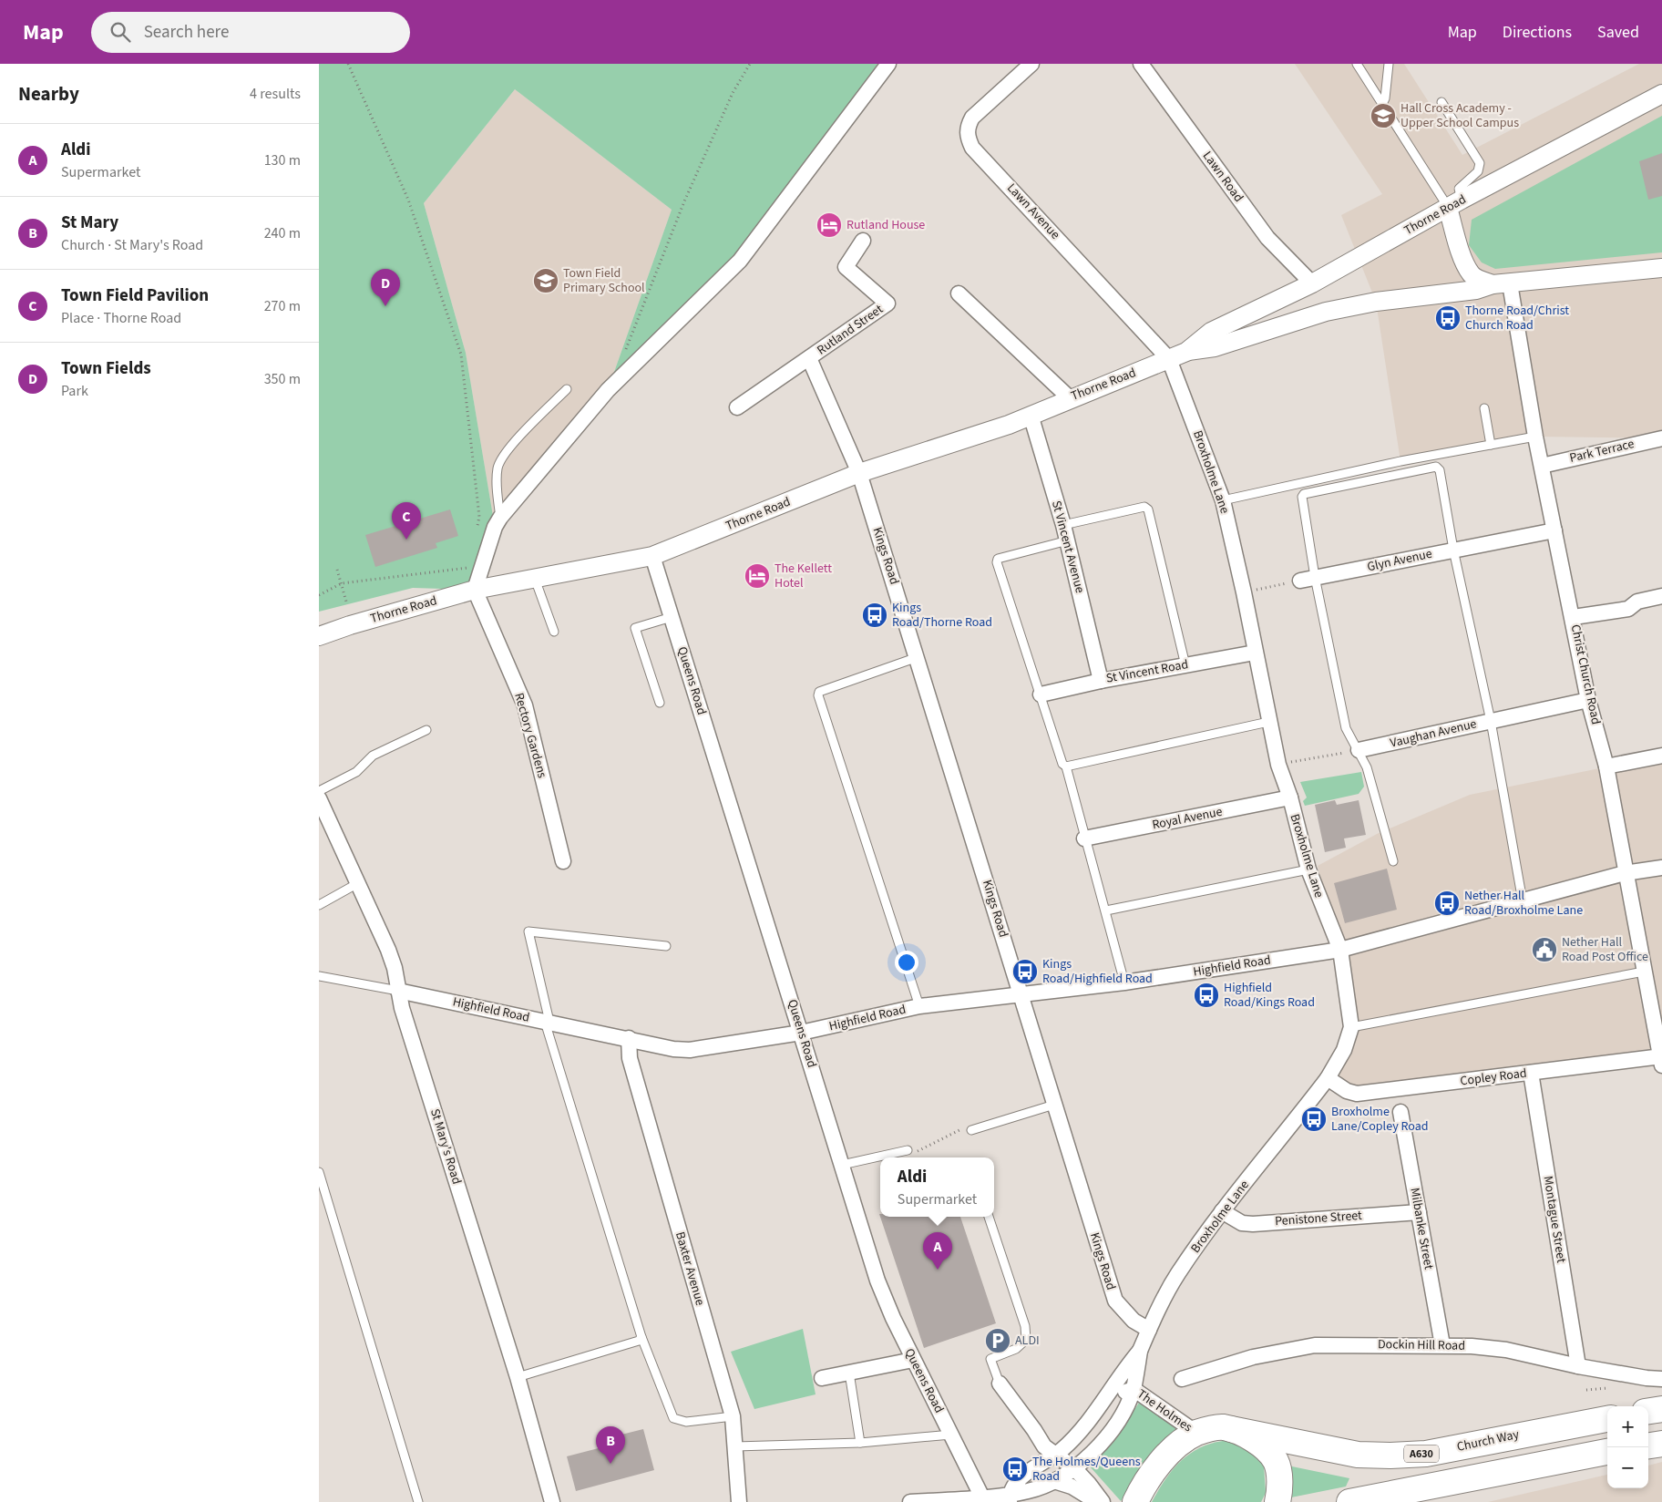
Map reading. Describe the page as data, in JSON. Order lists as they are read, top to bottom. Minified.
{"streets":{"highway":["Church Way","A630"],"street":["Lawn Road","Lawn Avenue","Thorne Road","Rutland Street","Park Terrace","Broxholme Lane","St Vincent Avenue","Kings Road","Glyn Avenue","St Vincent Road","Christ Church Road","Queens Road","Vaughan Avenue","Rectory Gardens","Royal Avenue","Highfield Road","Copley Road","St Mary's Road","Penistone Street","Montague Street","Milbanke Street","Baxter Avenue","Dockin Hill Road","The Holmes"]},"crossings":[["Lawn Road","Thorne Road"],["Lawn Avenue","Thorne Road"],["Lawn Avenue","Broxholme Lane"],["Thorne Road","Rutland Street"],["Thorne Road","Broxholme Lane"],["Thorne Road","St Vincent Avenue"],["Thorne Road","Kings Road"],["Thorne Road","Christ Church Road"],["Thorne Road","Queens Road"],["Thorne Road","Rectory Gardens"],["Rutland Street","Kings Road"],["Park Terrace","Christ Church Road"],["Broxholme Lane","Kings Road"],["Broxholme Lane","St Vincent Road"],["Broxholme Lane","Royal Avenue"],["Broxholme Lane","Highfield Road"],["Broxholme Lane","Copley Road"],["Broxholme Lane","Penistone Street"],["Broxholme Lane","The Holmes"],["St Vincent Avenue","St Vincent Road"],["Kings Road","Highfield Road"],["Kings Road","The Holmes"],["Glyn Avenue","Christ Church Road"],["Christ Church Road","Vaughan Avenue"],["Christ Church Road","Highfield Road"],["Christ Church Road","Copley Road"],["Queens Road","Highfield Road"],["Queens Road","The Holmes"],["Highfield Road","St Mary's Road"],["Highfield Road","Baxter Avenue"],["Copley Road","Montague Street"],["Penistone Street","Milbanke Street"],["Montague Street","Dockin Hill Road"],["Milbanke Street","Dockin Hill Road"],["The Holmes","Church Way"]],"places":{"school or university":["Hall Cross Academy - Upper School Campus","Town Field Primary School"],"hotel":["Rutland House","The Kellett Hotel"],"bus stop":["Thorne Road/Christ Church Road","Kings Road/Thorne Road","Nether Hall Road/Broxholme Lane","Kings Road/Highfield Road","Highfield Road/Kings Road","Broxholme Lane/Copley Road","The Holmes/Queens Road"],"public building":["Nether Hall Road Post Office"],"parking":["ALDI"]},"page":{"header":"Map","search":"Search here","nav":["Map","Directions","Saved"],"heading":["Nearby","4 results"],"list":[{"mark":"A","name":"Aldi","note":"Supermarket","value":"130 m"},{"mark":"B","name":"St Mary","note":"Church · St Mary's Road","value":"240 m"},{"mark":"C","name":"Town Field Pavilion","note":"Place · Thorne Road","value":"270 m"},{"mark":"D","name":"Town Fields","note":"Park","value":"350 m"}],"pins":["D","C","A","B"],"popup":["Aldi","Supermarket"],"map_buttons":["+","−"]}}
